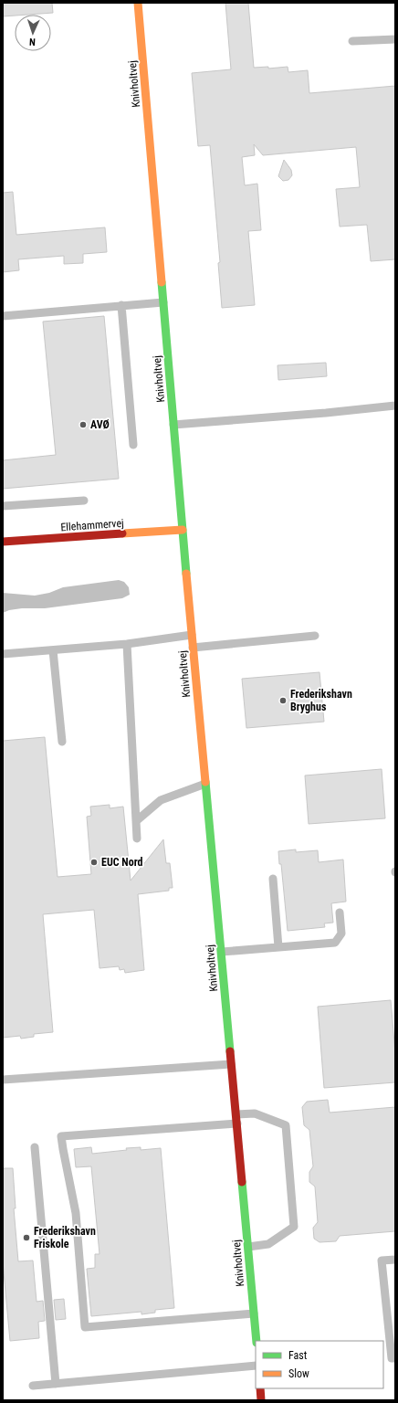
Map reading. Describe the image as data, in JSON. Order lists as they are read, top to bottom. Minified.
{"streets":{"street":["Knivholtvej","Ellehammervej"]},"crossings":[["Knivholtvej","Ellehammervej"]],"places":["AVØ","Frederikshavn Bryghus","EUC Nord","Frederikshavn Friskole"],"legend":["Fast","Slow"],"north":"bottom"}
